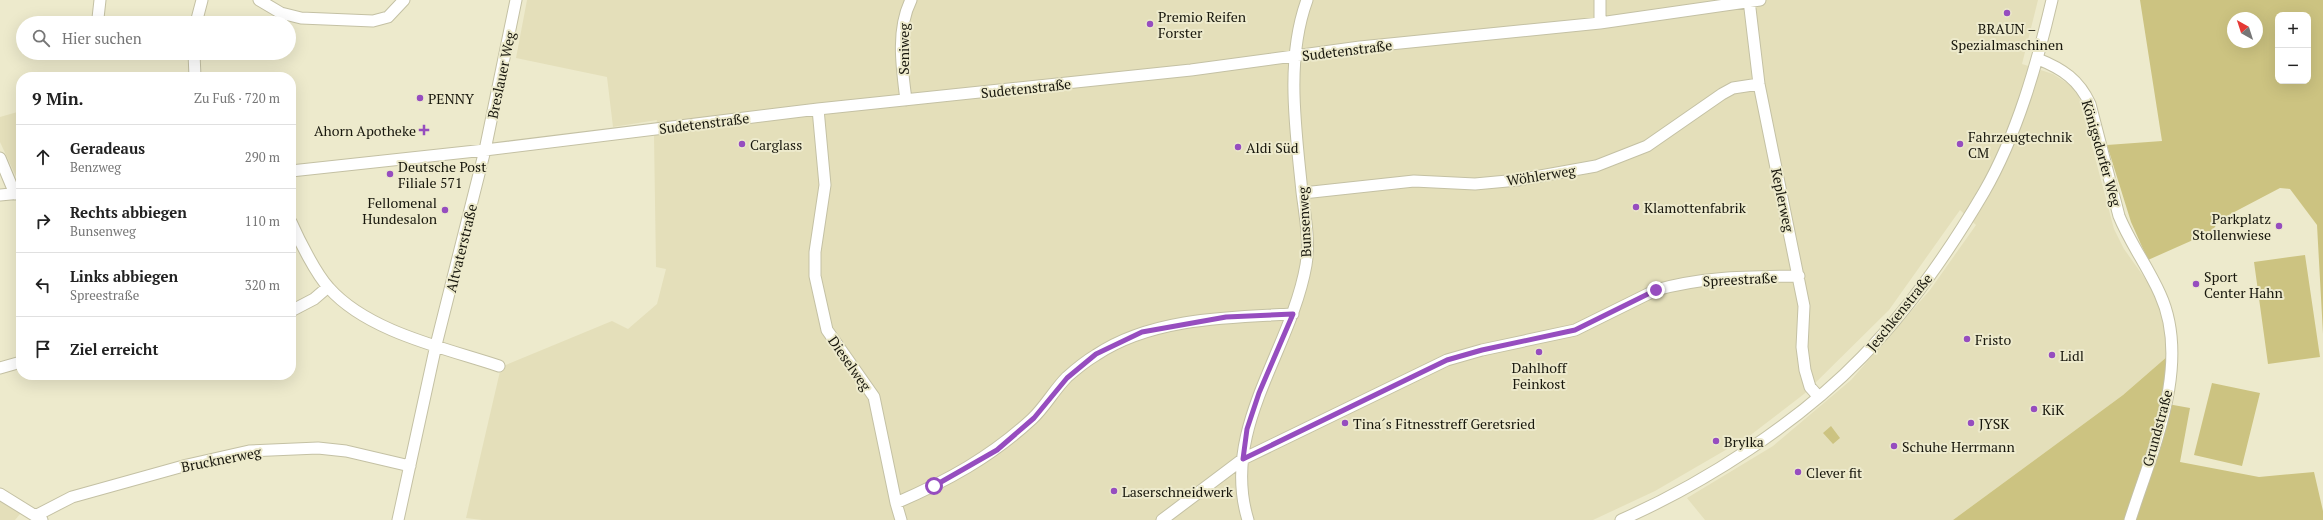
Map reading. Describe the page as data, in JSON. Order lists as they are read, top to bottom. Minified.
{"streets":{"street":["Seniweg","Sudetenstraße","Breslauer Weg","Königsdorfer Weg","Wöhlerweg","Keplerweg","Bunsenweg","Altvaterstraße","Spreestraße","Jeschkenstraße","Dieselweg","Grundstraße","Brucknerweg"]},"crossings":[["Seniweg","Sudetenstraße"],["Sudetenstraße","Breslauer Weg"],["Sudetenstraße","Keplerweg"],["Sudetenstraße","Bunsenweg"],["Sudetenstraße","Altvaterstraße"],["Sudetenstraße","Dieselweg"],["Breslauer Weg","Altvaterstraße"],["Königsdorfer Weg","Jeschkenstraße"],["Königsdorfer Weg","Grundstraße"],["Wöhlerweg","Keplerweg"],["Wöhlerweg","Bunsenweg"],["Keplerweg","Spreestraße"],["Keplerweg","Jeschkenstraße"],["Bunsenweg","Spreestraße"],["Altvaterstraße","Brucknerweg"]],"places":{"other":["BRAUN – Spezialmaschinen","Premio Reifen Forster","PENNY","Carglass","Fahrzeugtechnik CM","Aldi Süd","Deutsche Post Filiale 571","Klamottenfabrik","Fellomenal Hundesalon","Parkplatz Stollenwiese","Sport Center Hahn","Fristo","Dahlhoff Feinkost","Lidl","KiK","Tina´s Fitnesstreff Geretsried","JYSK","Brylka","Schuhe Herrmann","Clever fit","Laserschneidwerk"],"health":["Ahorn Apotheke"]},"north":"top left","page":{"map_buttons":["+","−"],"search":"Hier suchen","heading":["9 Min.","Zu Fuß · 720 m"],"list":[["Geradeaus","Benzweg","290 m"],["Rechts abbiegen","Bunsenweg","110 m"],["Links abbiegen","Spreestraße","320 m"],"Ziel erreicht"]}}
